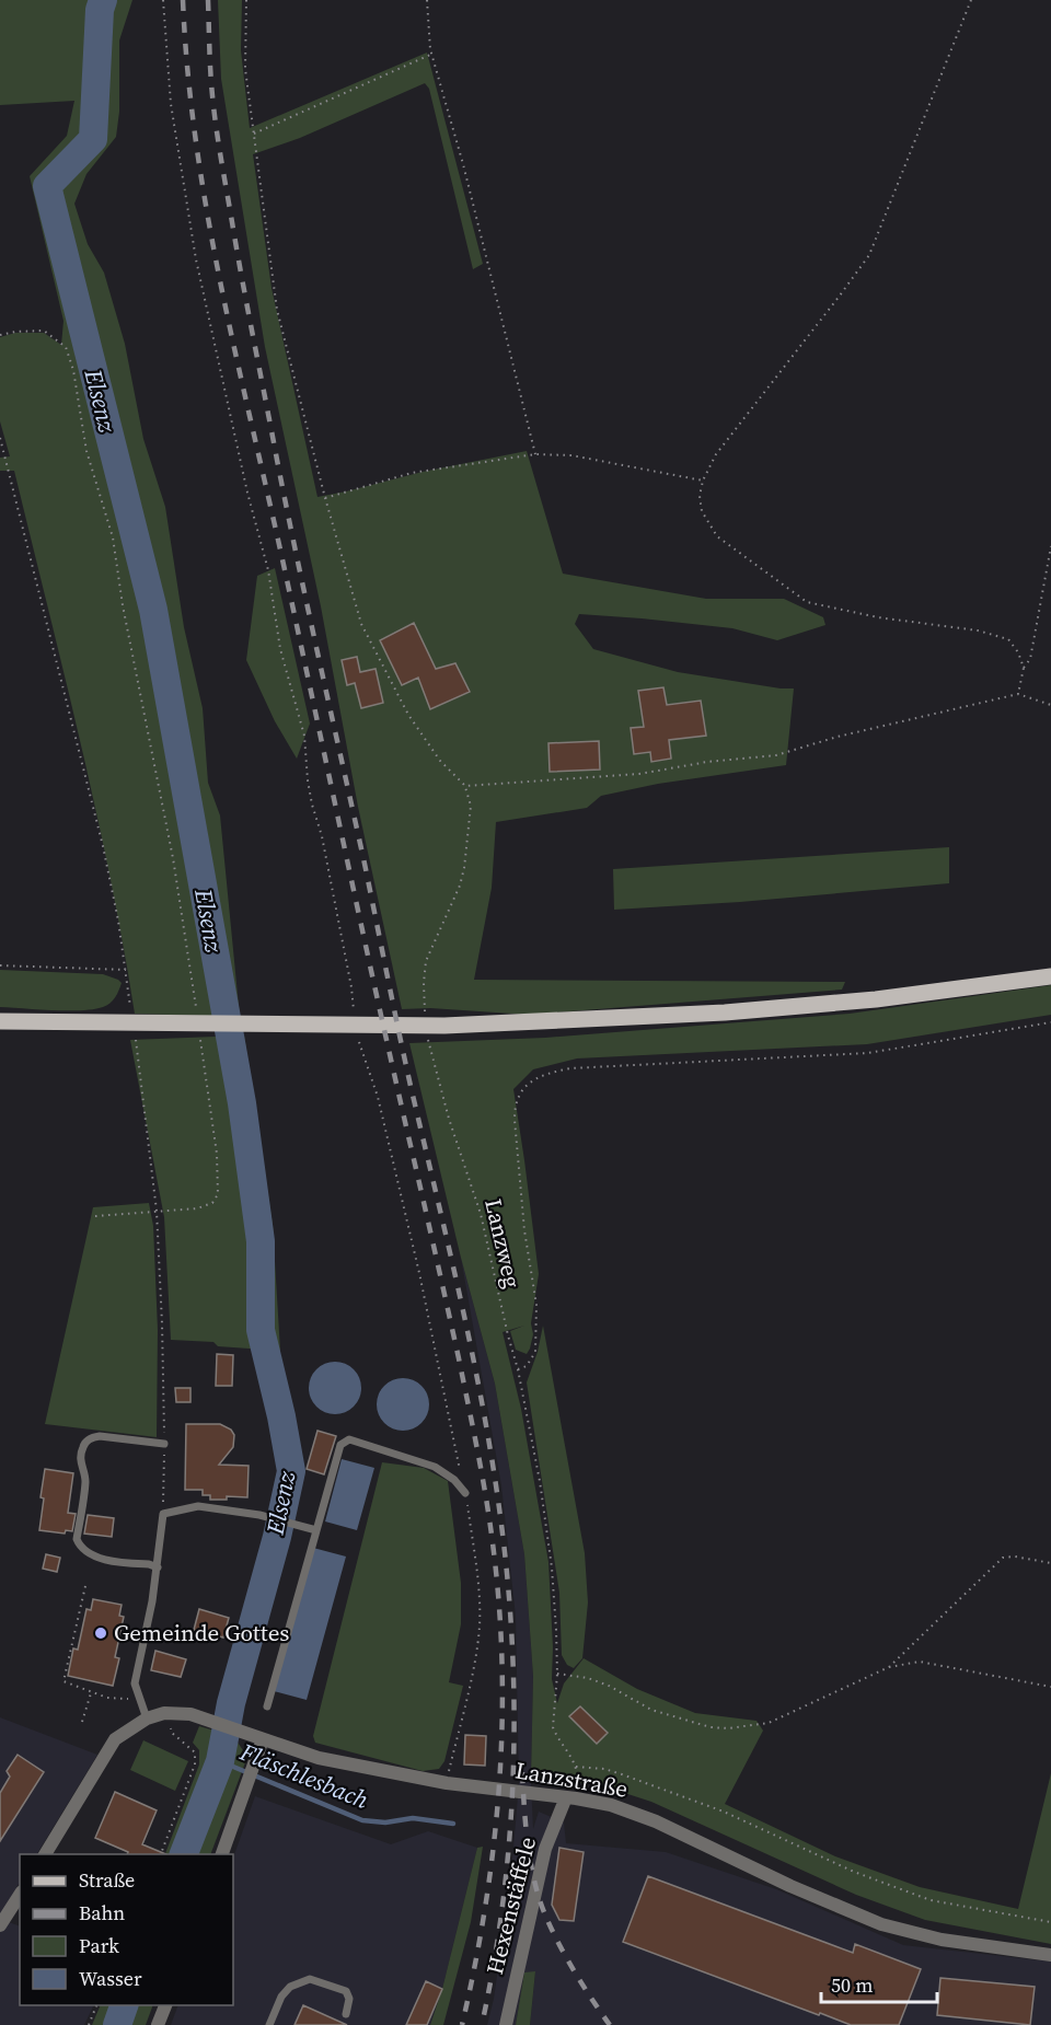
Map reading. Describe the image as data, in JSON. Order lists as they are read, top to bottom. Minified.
{"streets":{"street":["Lanzstraße","Hexenstäffele"],"path":["Lanzweg"]},"crossings":[["Lanzstraße","Hexenstäffele"]],"water":["Elsenz","Fläschlesbach"],"places":["Gemeinde Gottes"],"legend":["Straße","Bahn","Park","Wasser"],"scale_bar":"50 m"}
